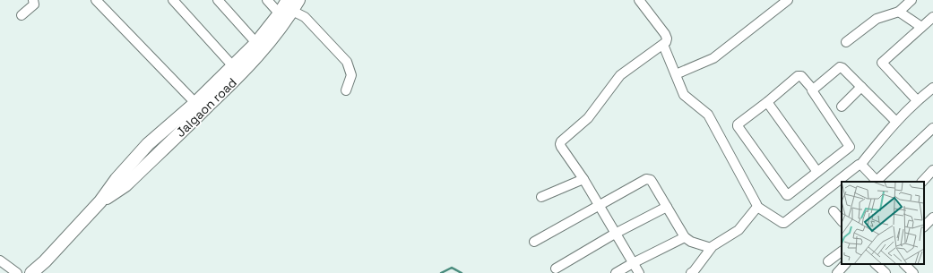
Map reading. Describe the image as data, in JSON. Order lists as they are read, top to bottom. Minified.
{"streets":{"highway":["Jalgaon road"]}}
